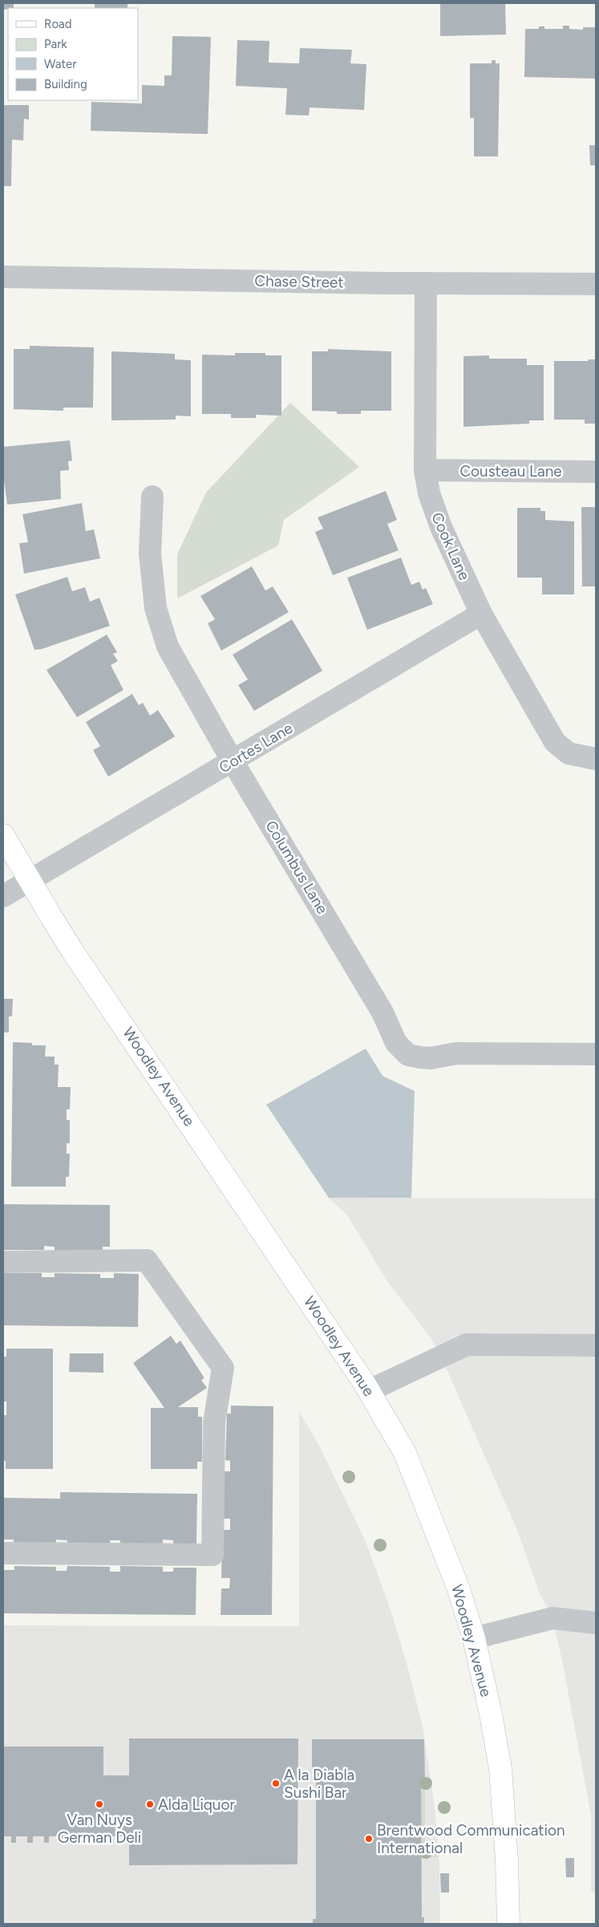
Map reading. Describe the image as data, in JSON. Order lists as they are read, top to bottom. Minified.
{"streets":{"main road":["Woodley Avenue"],"street":["Chase Street","Cousteau Lane","Cook Lane","Cortes Lane","Columbus Lane"]},"crossings":[["Chase Street","Cook Lane"],["Cousteau Lane","Cook Lane"],["Cook Lane","Cortes Lane"],["Cortes Lane","Columbus Lane"],["Cortes Lane","Woodley Avenue"]],"places":["A la Diabla Sushi Bar","Van Nuys German Deli","Alda Liquor","Brentwood Communication International"],"legend":["Road","Park","Water","Building"]}
